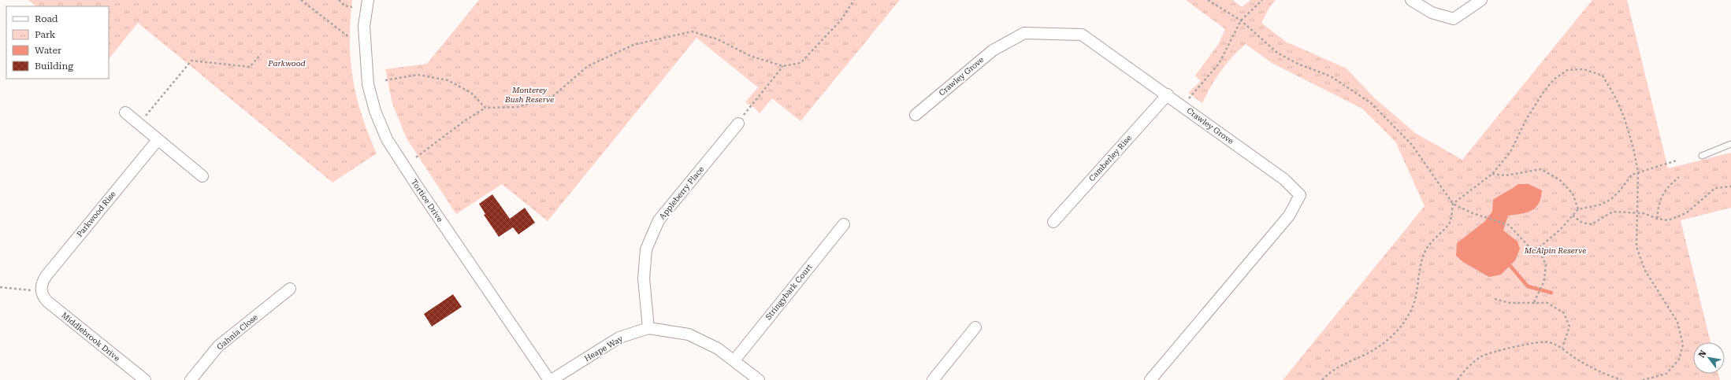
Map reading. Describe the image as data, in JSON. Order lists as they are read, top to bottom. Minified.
{"streets":{"street":["Crawley Grove","Camberley Rise","Appleberry Place","Tortice Drive","Parkwood Rise","Stringybark Court","Gahnia Close","Middlebrook Drive","Heape Way"]},"crossings":[["Crawley Grove","Camberley Rise"],["Appleberry Place","Heape Way"],["Parkwood Rise","Middlebrook Drive"],["Stringybark Court","Heape Way"]],"parks":["Parkwood","Monterey Bush Reserve","McAlpin Reserve"],"legend":["Road","Park","Water","Building"],"north":"top left"}
